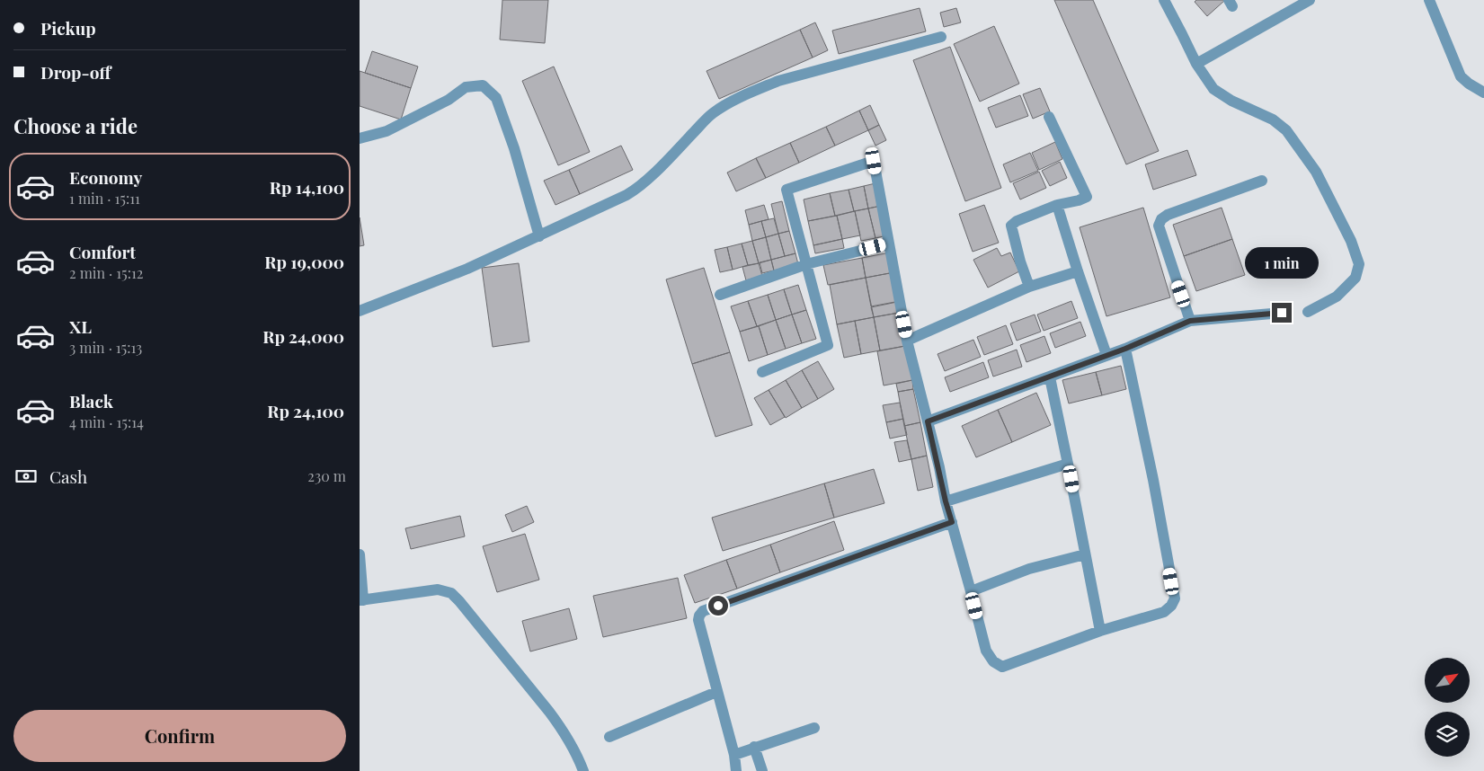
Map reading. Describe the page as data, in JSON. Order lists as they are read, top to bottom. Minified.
{"north":"top right","page":{"banner":["Pickup","Drop-off"],"heading":"Choose a ride","list":[{"name":"Economy","note":"1 min · 15:11","value":"Rp 14,100"},{"name":"Comfort","note":"2 min · 15:12","value":"Rp 19,000"},{"name":"XL","note":"3 min · 15:13","value":"Rp 24,000"},{"name":"Black","note":"4 min · 15:14","value":"Rp 24,100"}],"bubble":"1 min","pay":["Cash","230 m"],"buttons":"Confirm"}}
